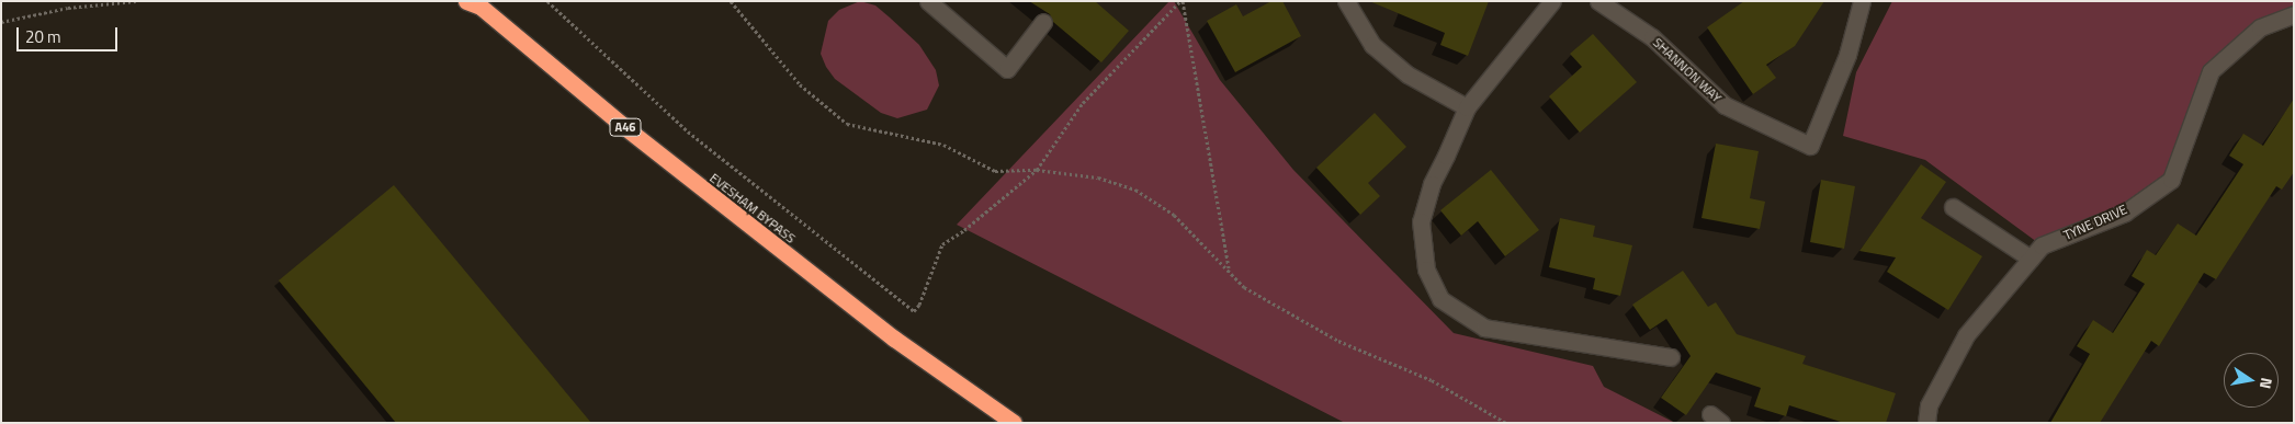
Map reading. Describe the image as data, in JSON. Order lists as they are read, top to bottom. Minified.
{"streets":{"highway":["A46","EVESHAM BYPASS"],"street":["SHANNON WAY","TYNE DRIVE"]},"scale_bar":"20 m","north":"right"}
